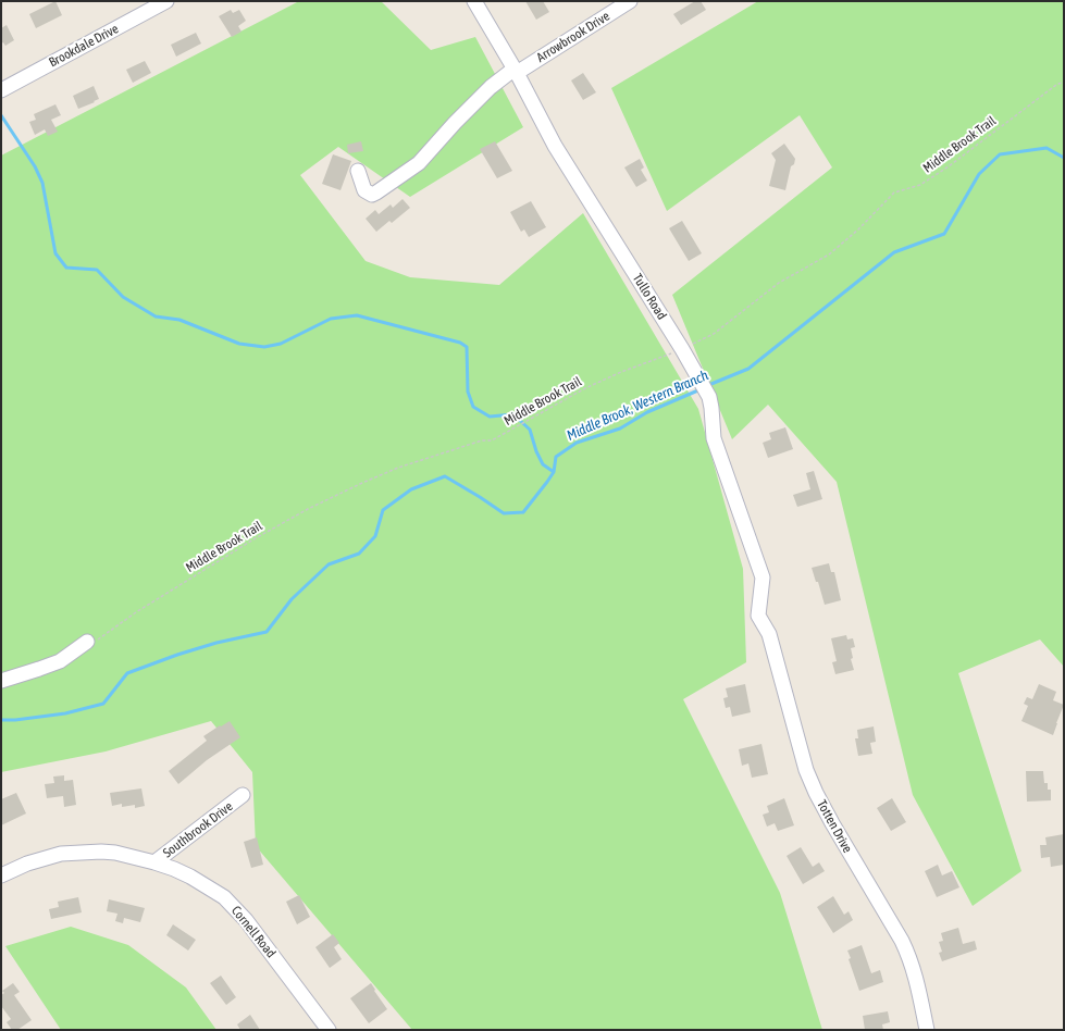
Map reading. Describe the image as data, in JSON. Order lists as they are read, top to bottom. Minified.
{"streets":{"street":["Arrowbrook Drive","Brookdale Drive","Tullo Road","Totten Drive","Southbrook Drive","Cornell Road"],"path":["Middle Brook Trail"]},"crossings":[["Arrowbrook Drive","Tullo Road"],["Middle Brook Trail","Tullo Road"],["Tullo Road","Totten Drive"],["Southbrook Drive","Cornell Road"]],"water":["Middle Brook, Western Branch"]}
